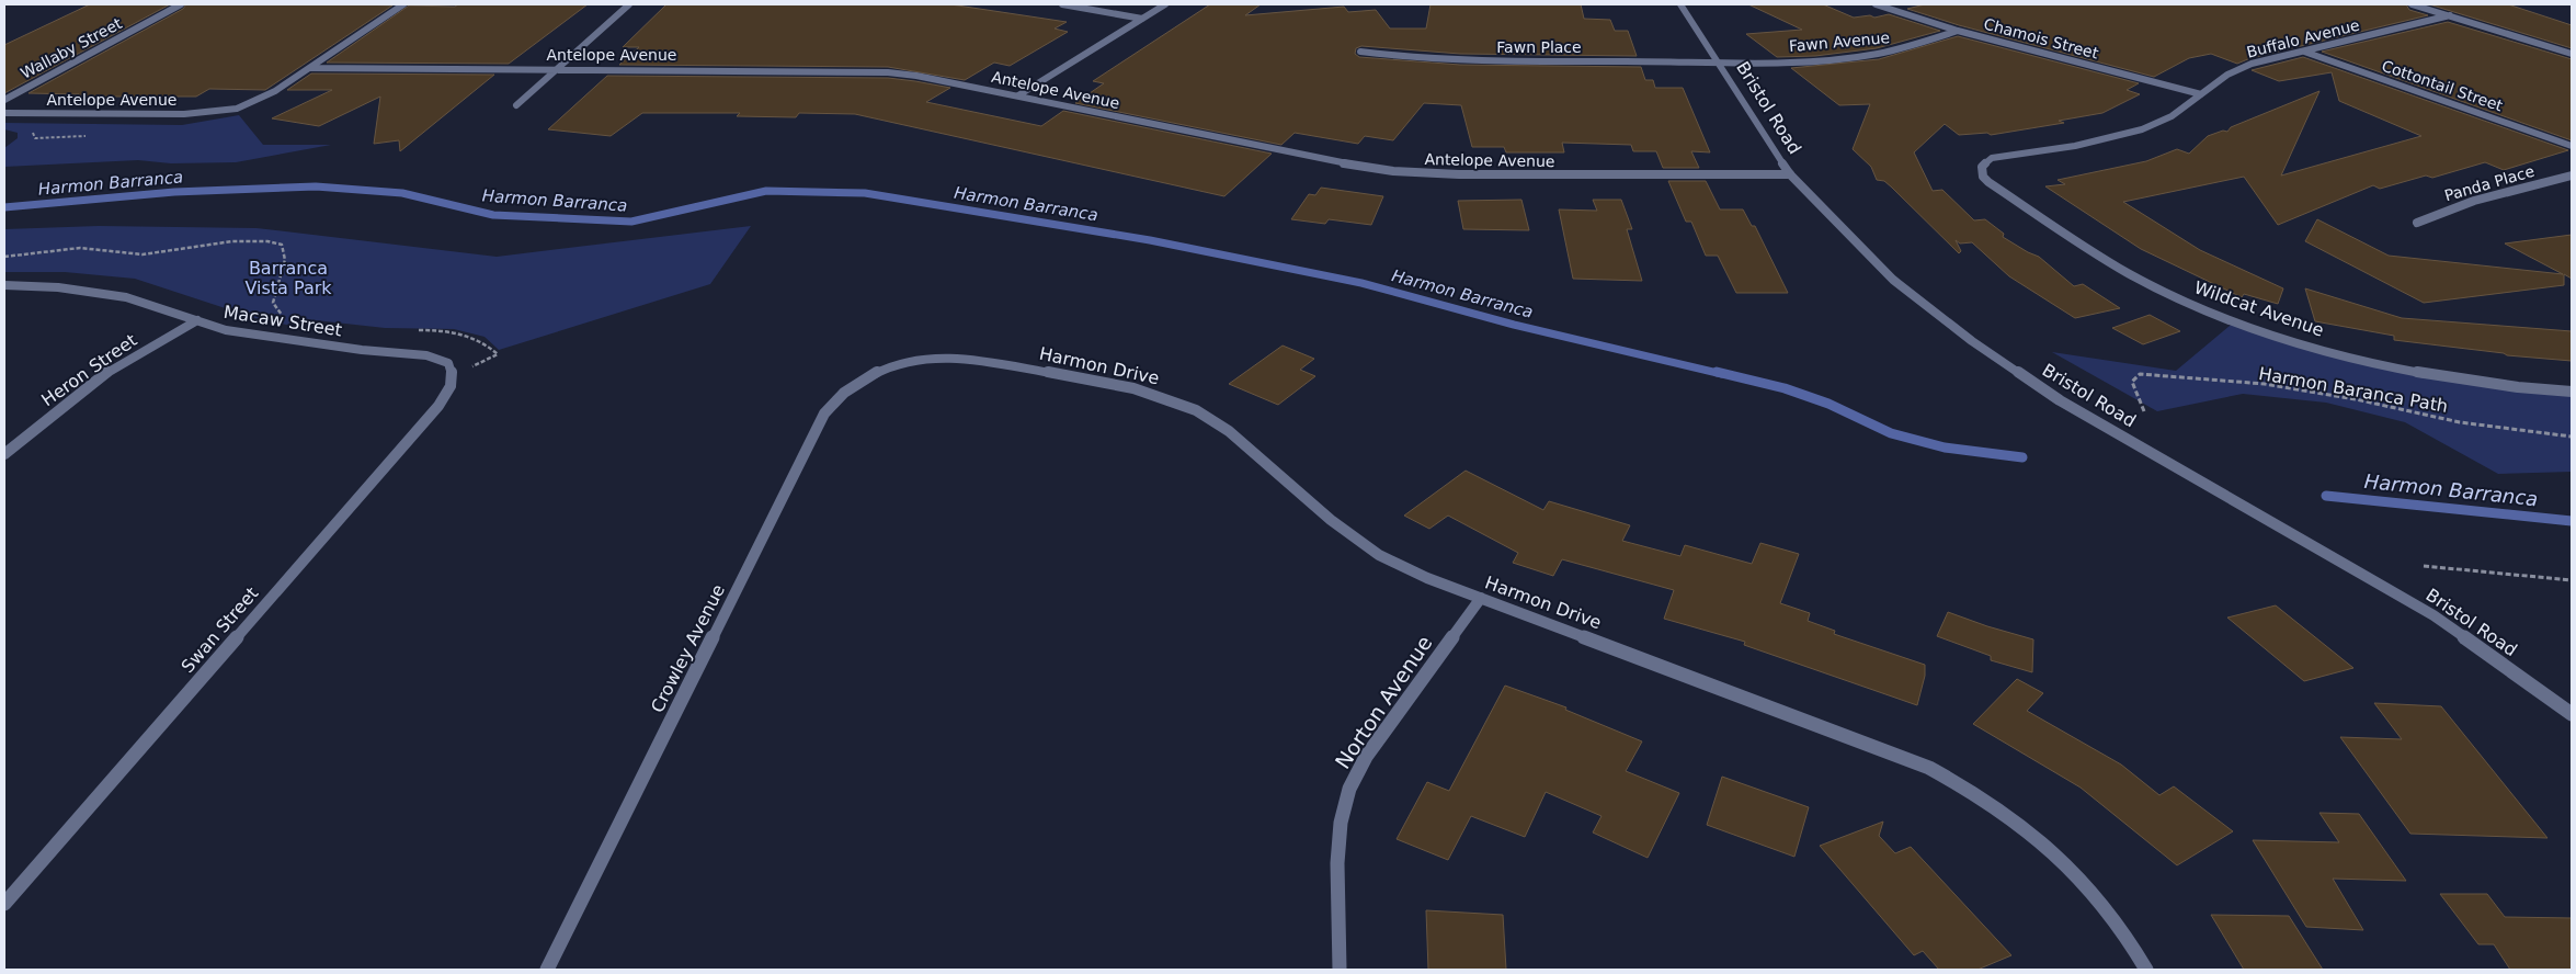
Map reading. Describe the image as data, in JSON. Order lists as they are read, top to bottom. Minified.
{"streets":{"street":["Chamois Street","Buffalo Avenue","Fawn Avenue","Fawn Place","Wallaby Street","Antelope Avenue","Cottontail Street","Bristol Road","Panda Place","Wildcat Avenue","Macaw Street","Harmon Drive","Heron Street","Swan Street","Crowley Avenue","Norton Avenue"],"path":["Harmon Baranca Path"]},"crossings":[["Chamois Street","Buffalo Avenue"],["Chamois Street","Fawn Avenue"],["Buffalo Avenue","Cottontail Street"],["Buffalo Avenue","Wildcat Avenue"],["Fawn Avenue","Fawn Place"],["Fawn Avenue","Bristol Road"],["Fawn Place","Bristol Road"],["Antelope Avenue","Bristol Road"],["Macaw Street","Heron Street"],["Macaw Street","Swan Street"],["Harmon Drive","Crowley Avenue"],["Harmon Drive","Norton Avenue"]],"water":["Harmon Barranca"],"parks":["Barranca Vista Park"]}
